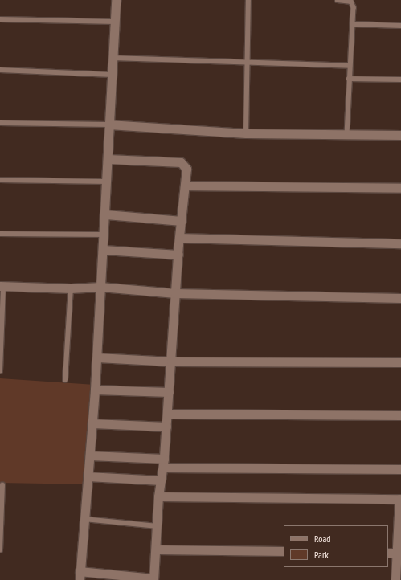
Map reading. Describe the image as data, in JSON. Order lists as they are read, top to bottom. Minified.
{"legend":["Road","Park"]}
